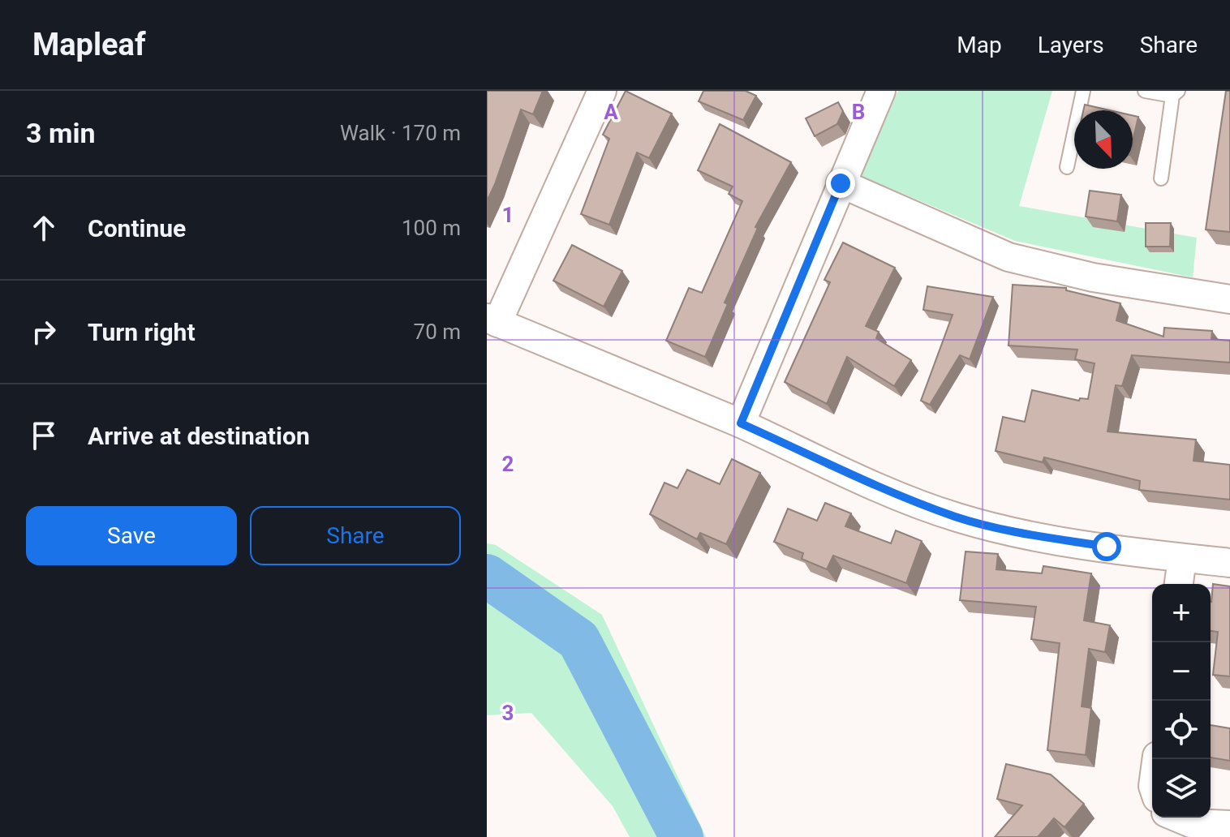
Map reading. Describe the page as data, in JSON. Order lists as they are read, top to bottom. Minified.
{"north":"bottom right","page":{"header":"Mapleaf","nav":["Map","Layers","Share"],"heading":["3 min","Walk · 170 m"],"list":[["Continue","100 m"],["Turn right","70 m"],"Arrive at destination"],"buttons":["Save","Share"],"map_buttons":["+","−"]},"grid":{"columns":["A","B"],"rows":["1","2","3"]}}
